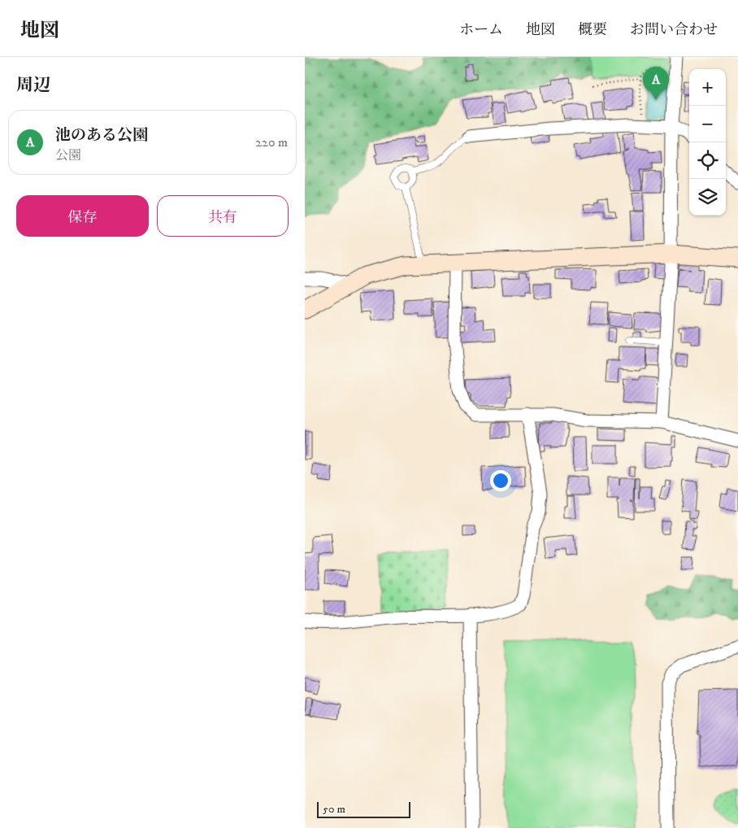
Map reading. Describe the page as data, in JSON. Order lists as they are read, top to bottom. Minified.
{"scale_bar":"50 m","page":{"header":"地図","nav":["ホーム","地図","概要","お問い合わせ"],"heading":"周辺","pins":"A","map_buttons":["+","−"],"list":[{"mark":"A","name":"池のある公園","note":"公園","value":"220 m"}],"buttons":["保存","共有"],"scale":"50 m"}}
